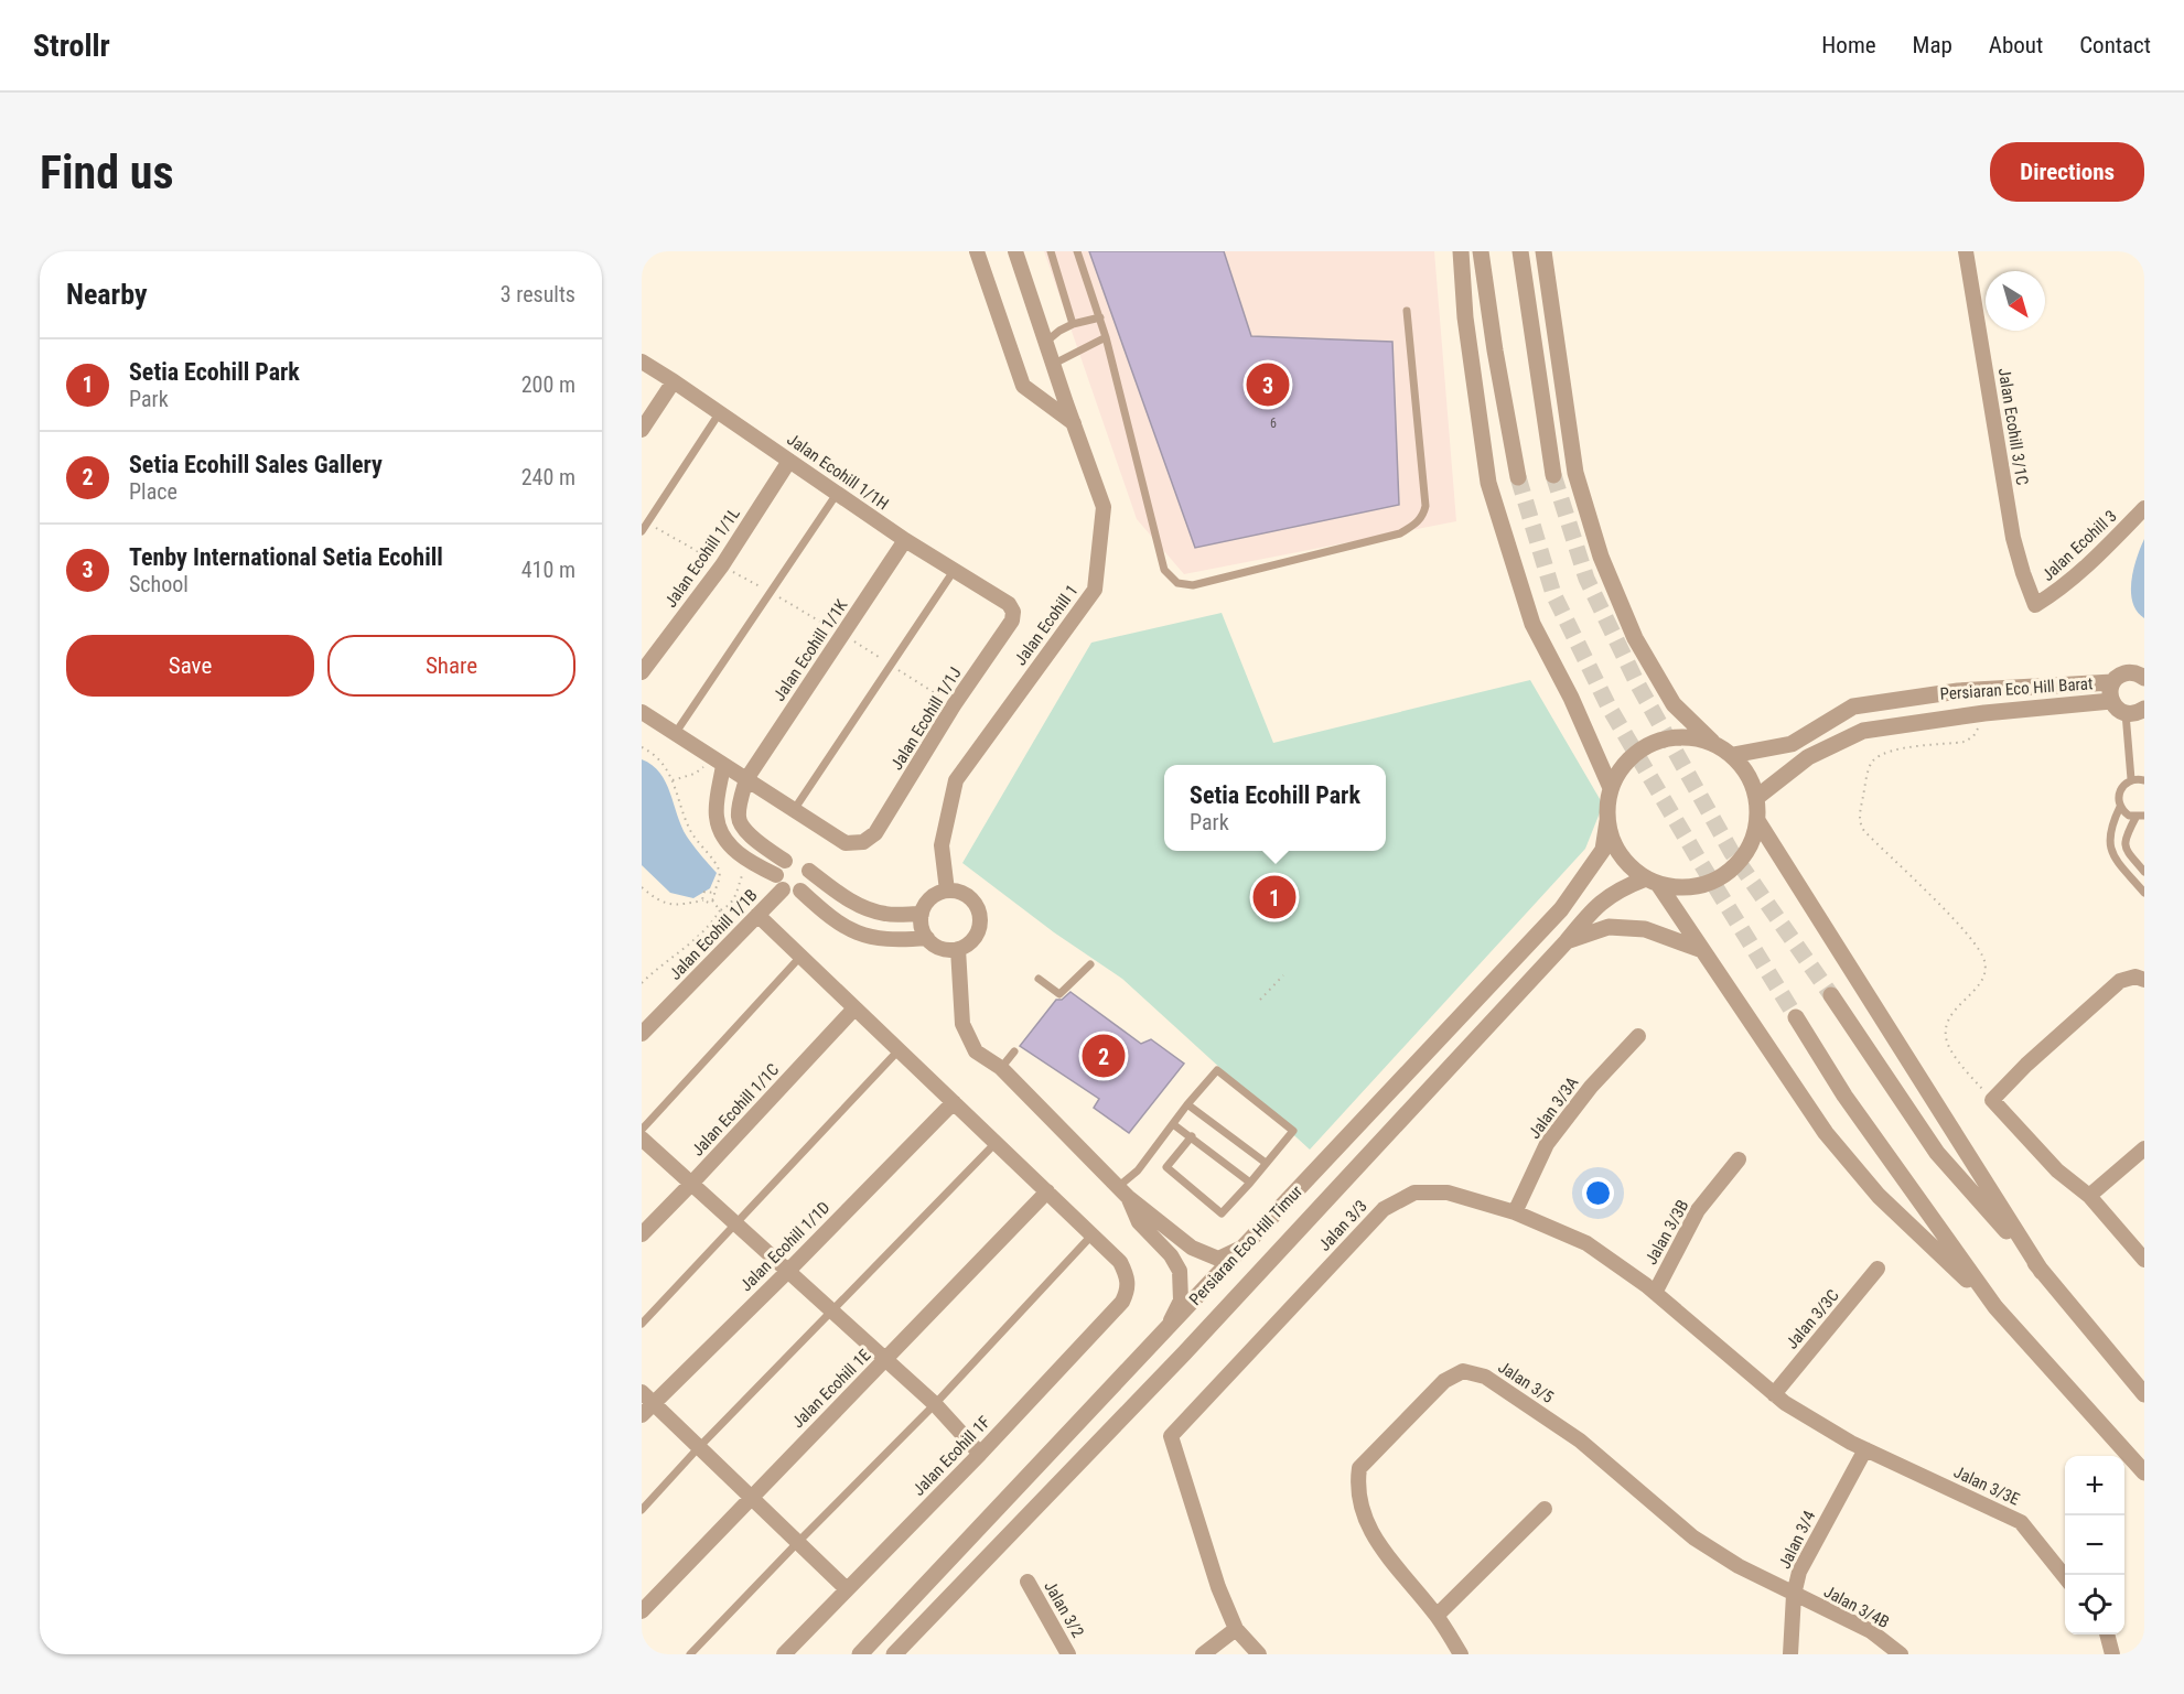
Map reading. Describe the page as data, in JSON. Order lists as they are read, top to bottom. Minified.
{"streets":{"street":["Jalan Ecohill 3/1C","Jalan Ecohill 1/1H","Jalan Ecohill 3","Jalan Ecohill 1/1L","Jalan Ecohill 1","Jalan Ecohill 1/1K","Persiaran Eco Hill Barat","Jalan Ecohill 1/1J","Jalan Ecohill 1/1B","Jalan 3/3A","Jalan Ecohill 1/1C","Jalan 3/3","Jalan 3/3B","Persiaran Eco Hill Timur","Jalan Ecohill 1/1D","Jalan 3/3C","Jalan 3/5","Jalan Ecohill 1E","Jalan Ecohill 1F","Jalan 3/3E","Jalan 3/4","Jalan 3/4B","Jalan 3/2"]},"crossings":[["Jalan Ecohill 3/1C","Jalan Ecohill 3"],["Jalan Ecohill 1/1H","Jalan Ecohill 1/1L"],["Jalan Ecohill 1/1H","Jalan Ecohill 1/1K"],["Jalan Ecohill 1/1H","Jalan Ecohill 1/1J"],["Jalan Ecohill 1/1K","Jalan Ecohill 1/1B"],["Persiaran Eco Hill Barat","Persiaran Eco Hill Timur"],["Jalan 3/3A","Jalan 3/3"],["Jalan 3/3","Jalan 3/3B"],["Jalan 3/3","Jalan 3/3C"],["Jalan 3/3","Jalan 3/3E"],["Jalan 3/5","Jalan 3/4"],["Jalan 3/5","Jalan 3/4B"],["Jalan 3/3E","Jalan 3/4"],["Jalan 3/4","Jalan 3/4B"]],"house_numbers":["6"],"north":"bottom right","page":{"header":"Strollr","nav":["Home","Map","About","Contact"],"buttons":["Directions",["Save","Share"]],"title":"Find us","heading":["Nearby","3 results"],"list":[{"mark":"1","name":"Setia Ecohill Park","note":"Park","value":"200 m"},{"mark":"2","name":"Setia Ecohill Sales Gallery","note":"Place","value":"240 m"},{"mark":"3","name":"Tenby International Setia Ecohill","note":"School","value":"410 m"}],"pins":["3","1","2"],"popup":["Setia Ecohill Park","Park"],"map_buttons":["+","−"]}}
